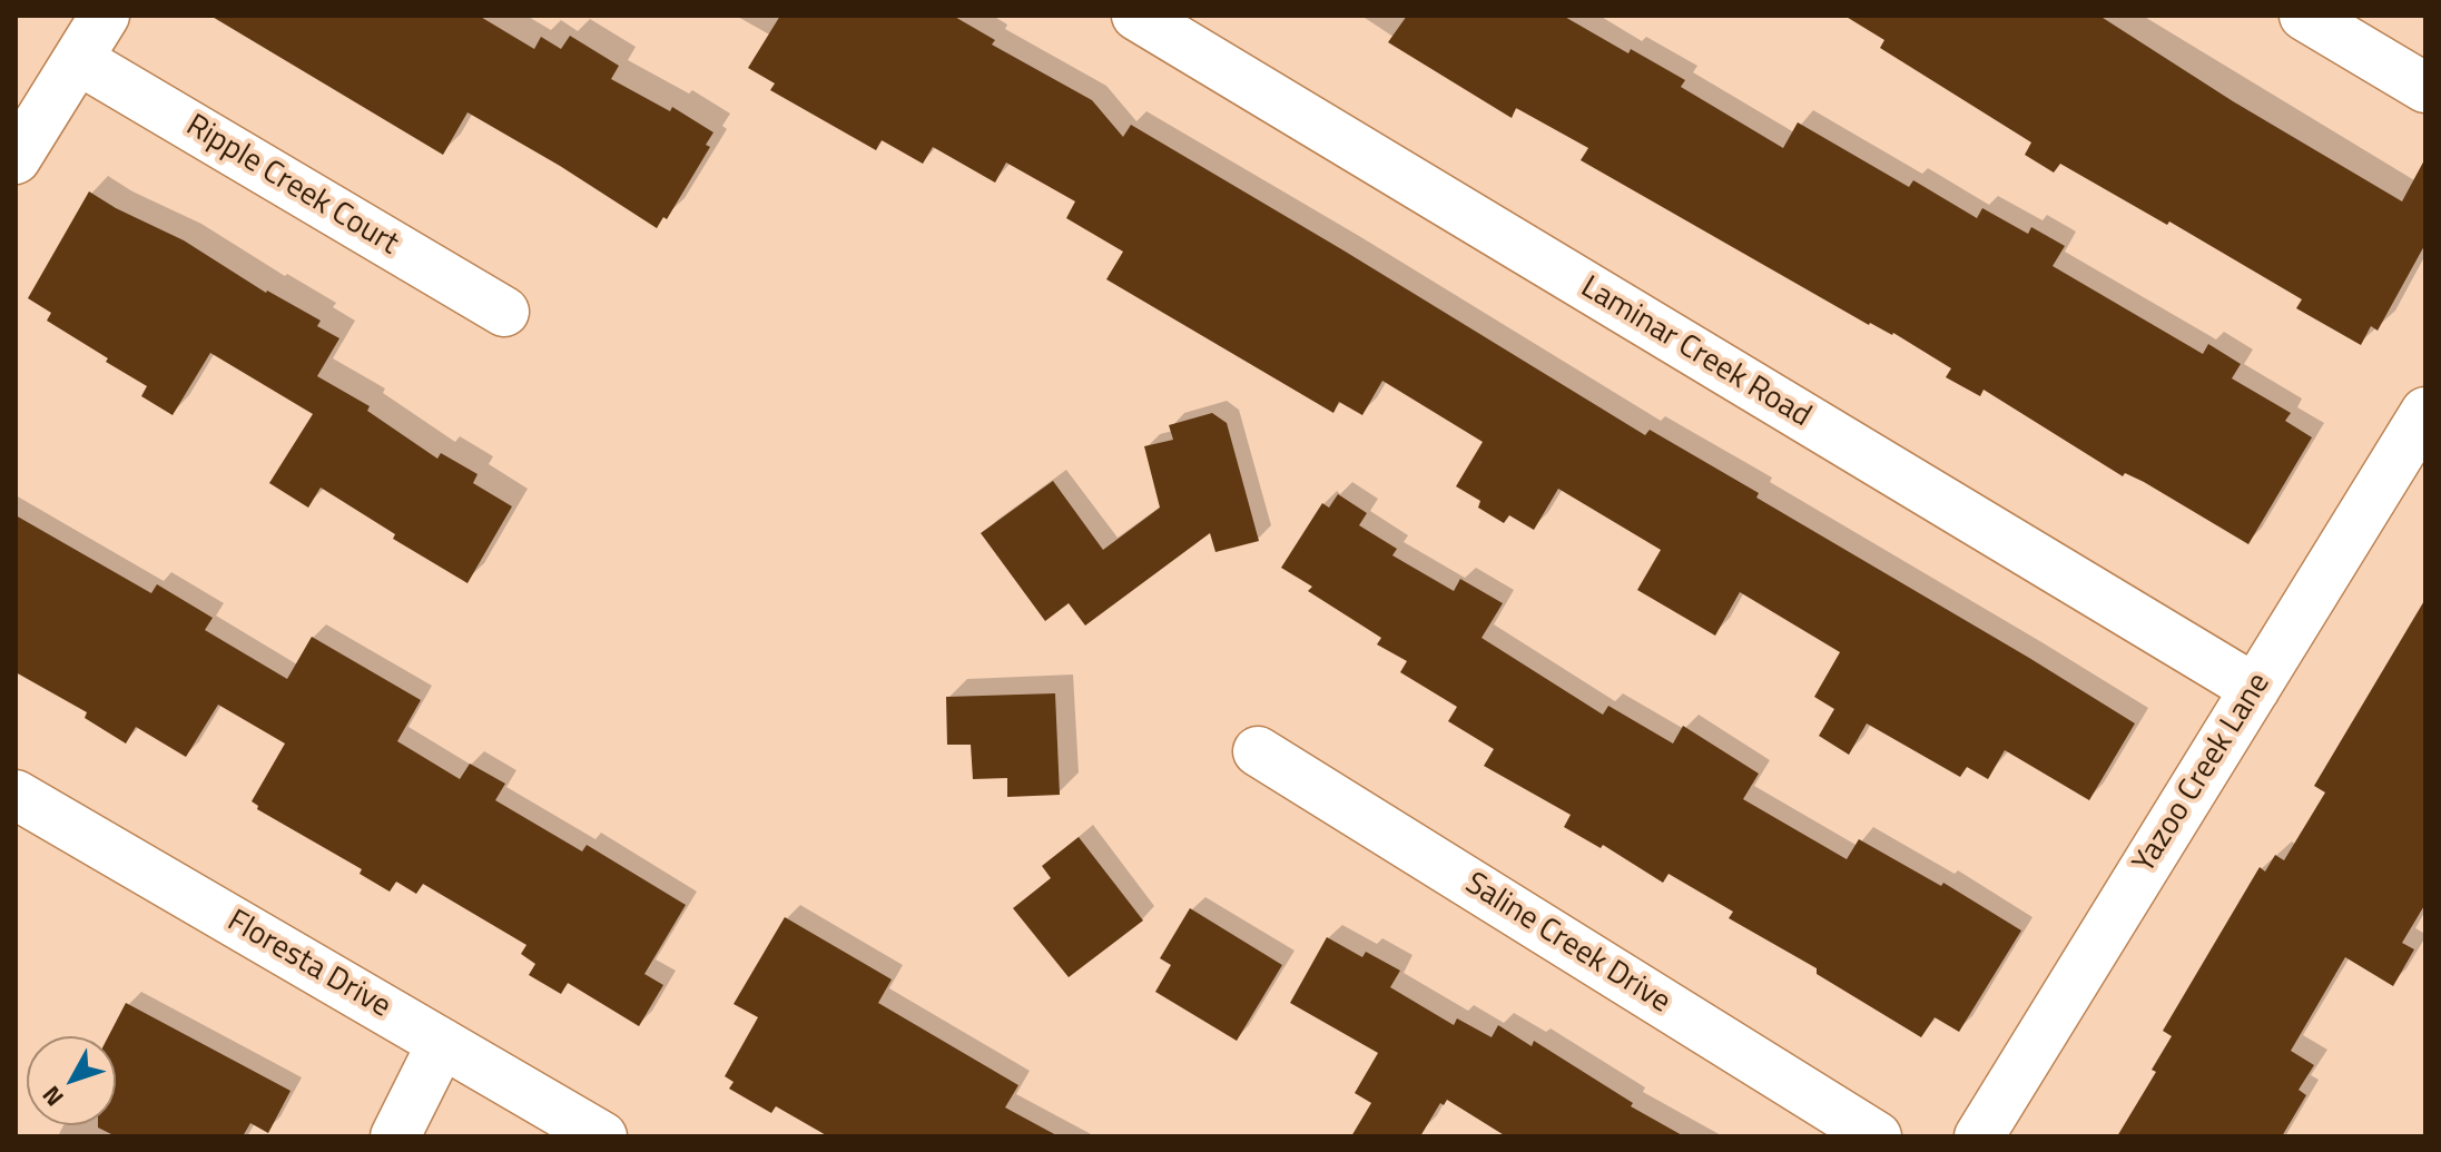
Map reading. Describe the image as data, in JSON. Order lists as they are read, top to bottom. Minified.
{"streets":{"street":["Ripple Creek Court","Laminar Creek Road","Yazoo Creek Lane","Saline Creek Drive","Floresta Drive"]},"crossings":[["Laminar Creek Road","Yazoo Creek Lane"]],"north":"bottom left"}
